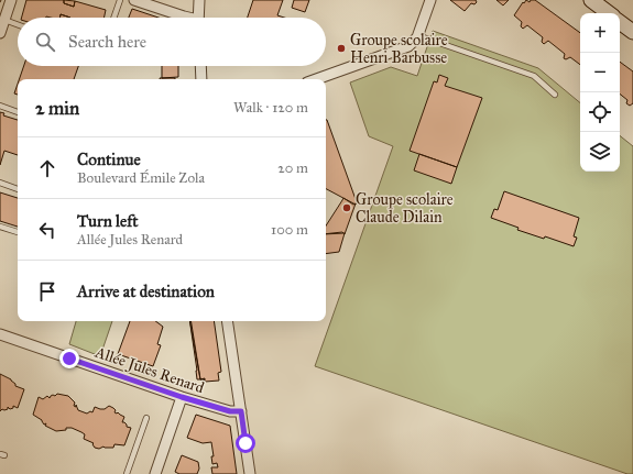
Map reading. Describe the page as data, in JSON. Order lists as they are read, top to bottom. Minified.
{"streets":{"street":["Allée Jules Renard"]},"places":["Groupe scolaire Henri Barbusse","Groupe scolaire Claude Dilain"],"page":{"map_buttons":["+","−"],"search":"Search here","heading":["2 min","Walk · 120 m"],"list":[["Continue","Boulevard Émile Zola","20 m"],["Turn left","Allée Jules Renard","100 m"],"Arrive at destination"]}}
